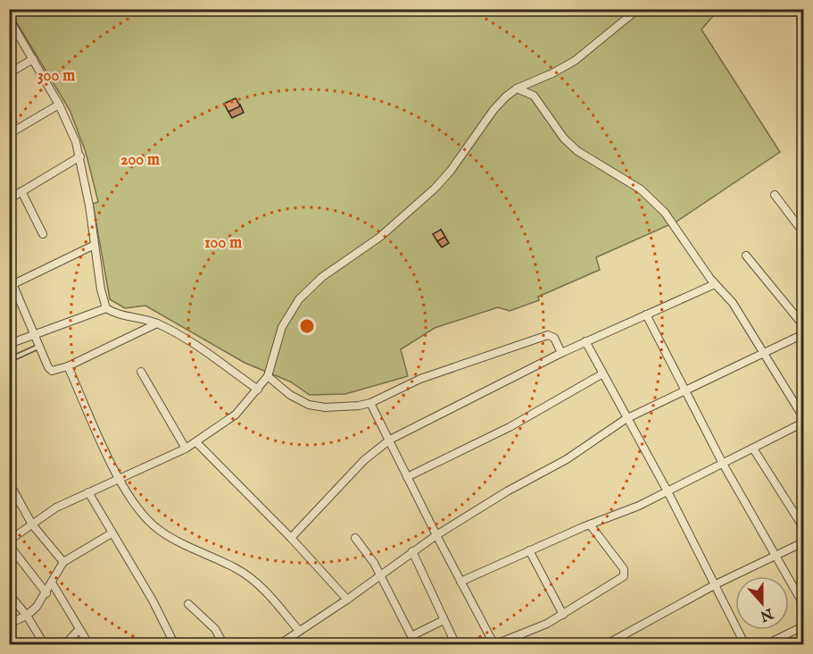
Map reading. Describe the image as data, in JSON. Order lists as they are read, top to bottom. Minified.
{"north":"bottom","rings":["300 m","200 m","100 m"]}
